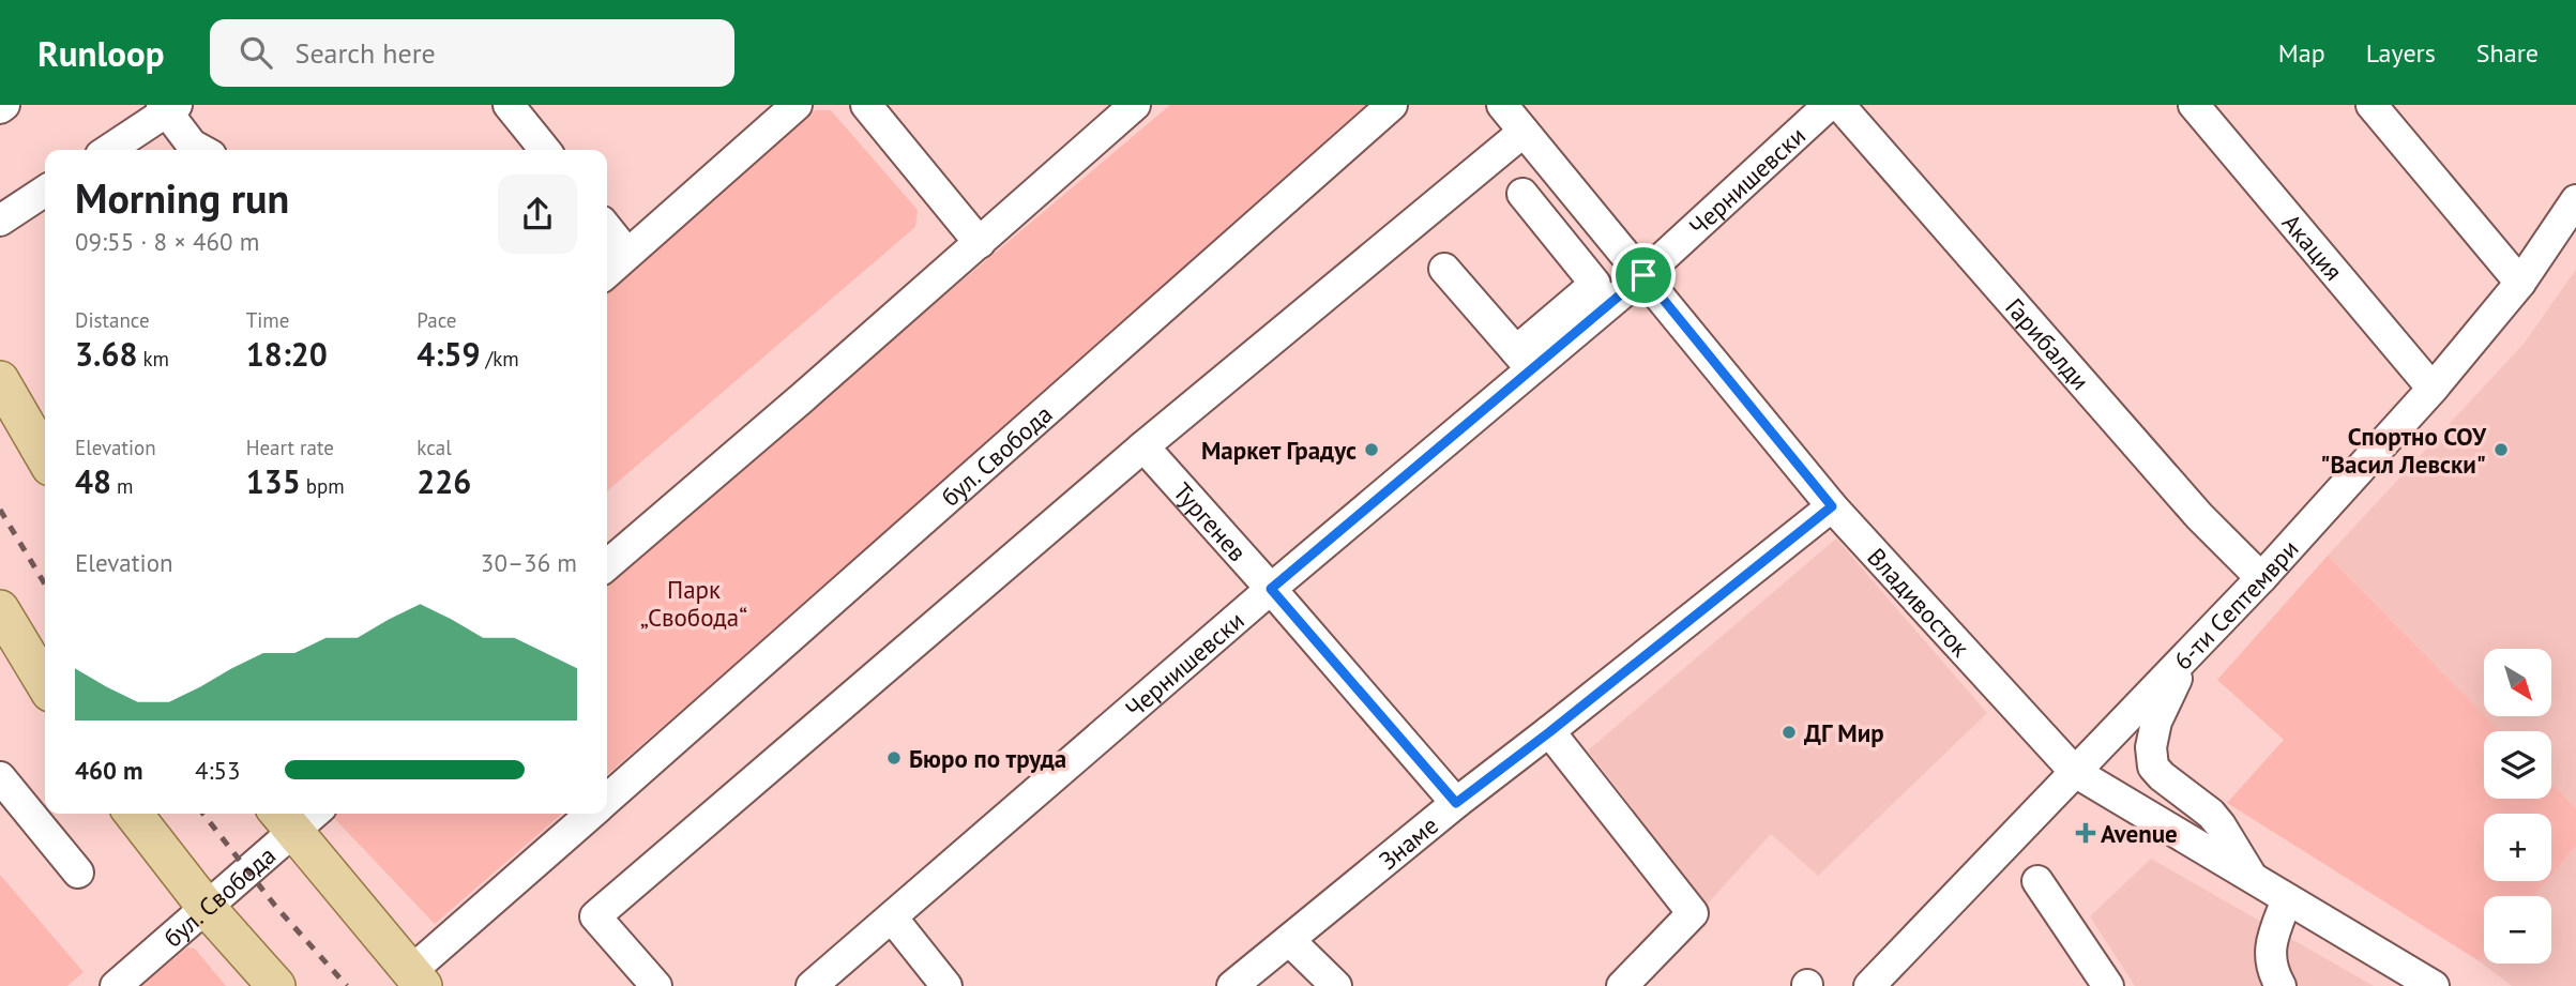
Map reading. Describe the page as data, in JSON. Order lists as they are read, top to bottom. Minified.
{"streets":{"street":["Чернишевски","Акация","Гарибалди","бул. Свобода","Тургенев","Владивосток","6-ти Септември","Знаме"]},"crossings":[["Чернишевски","Тургенев"],["Чернишевски","Владивосток"],["Акация","6-ти Септември"],["Гарибалди","6-ти Септември"],["Тургенев","Знаме"],["Владивосток","6-ти Септември"],["Владивосток","Знаме"]],"parks":["Парк „Свобода“"],"places":{"other":["Маркет Градус","Спортно СОУ \"Васил Левски\"","ДГ Мир","Бюро по труда"],"health":["Avenue"]},"north":"bottom right","page":{"header":"Runloop","search":"Search here","nav":["Map","Layers","Share"],"heading":["Morning run","09:55 · 8 × 460 m"],"stats":[["Distance","3.68 km"],["Time","18:20"],["Pace","4:59 /km"],["Elevation","48 m"],["Heart rate","135 bpm"],["kcal","226"]],"chart":["Elevation","30–36 m"],"map_buttons":["+","−"],"list":[{"name":"460 m","note":"4:53"}]}}
